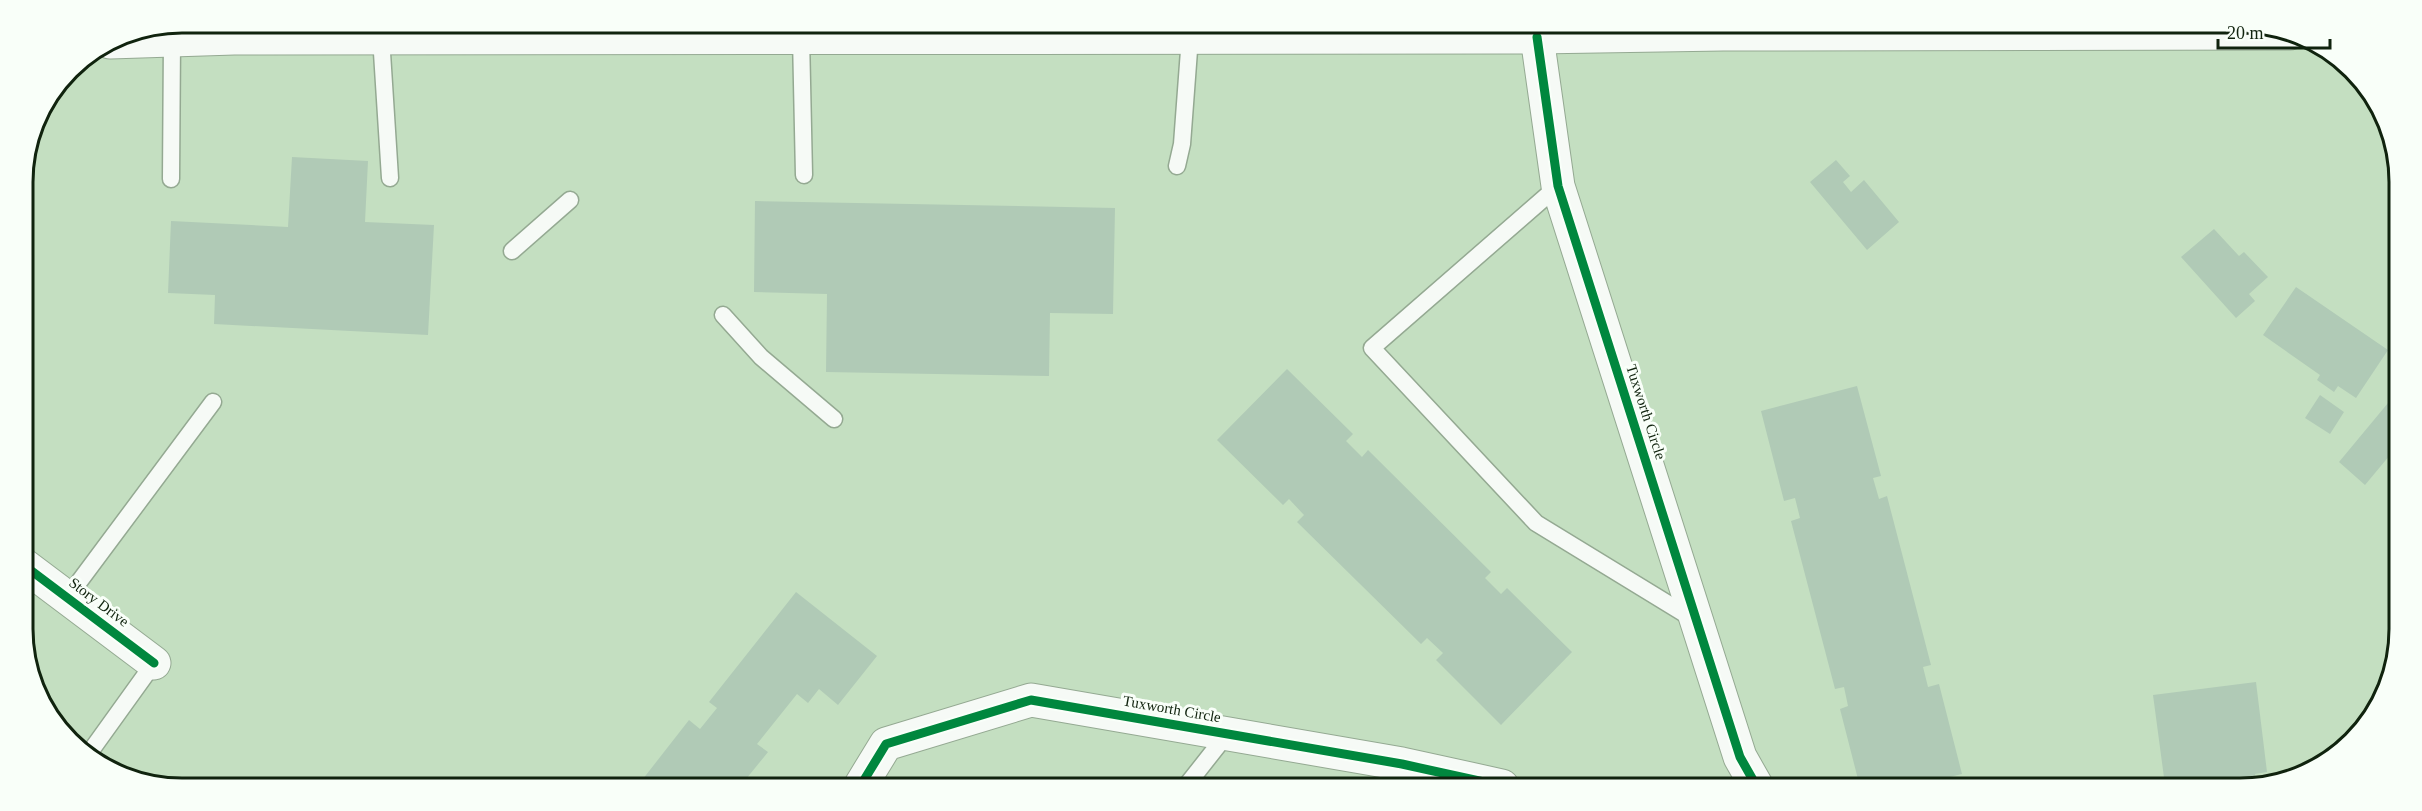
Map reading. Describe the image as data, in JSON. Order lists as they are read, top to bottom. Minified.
{"streets":{"main road":["Tuxworth Circle","Story Drive"]},"scale_bar":"20 m"}
